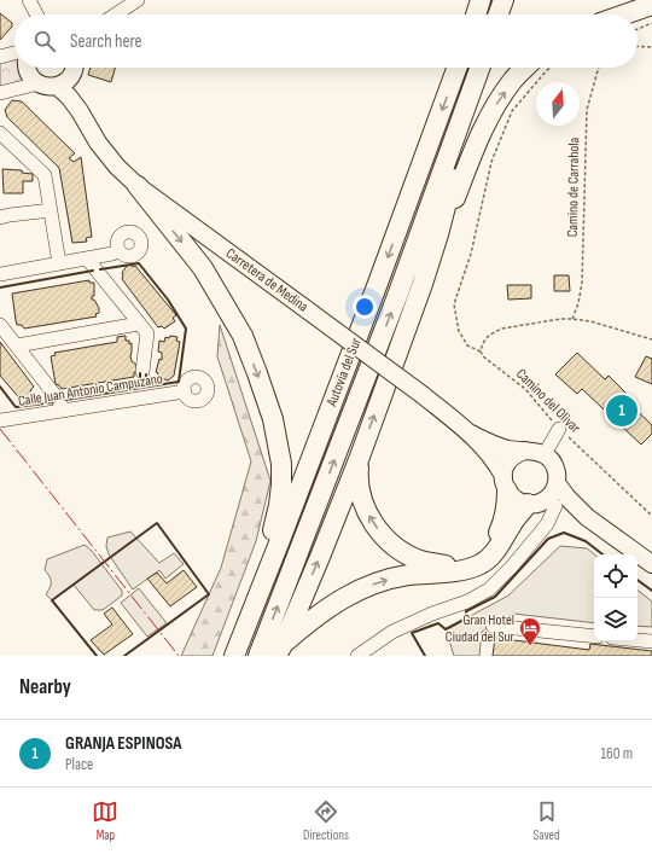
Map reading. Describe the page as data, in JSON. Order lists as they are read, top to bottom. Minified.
{"streets":{"highway":["Autovía del Sur"],"main road":["Carretera de Medina"],"street":["Calle Juan Antonio Campuzano"],"path":["Camino de Carrahola","Camino del Olivar"]},"places":{"hotel":["Gran Hotel Ciudad del Sur"]},"north":"top","page":{"search":"Search here","pins":"1","heading":"Nearby","list":[{"mark":"1","name":"GRANJA ESPINOSA","note":"Place","value":"160 m"}],"nav":["Map","Directions","Saved"]}}
